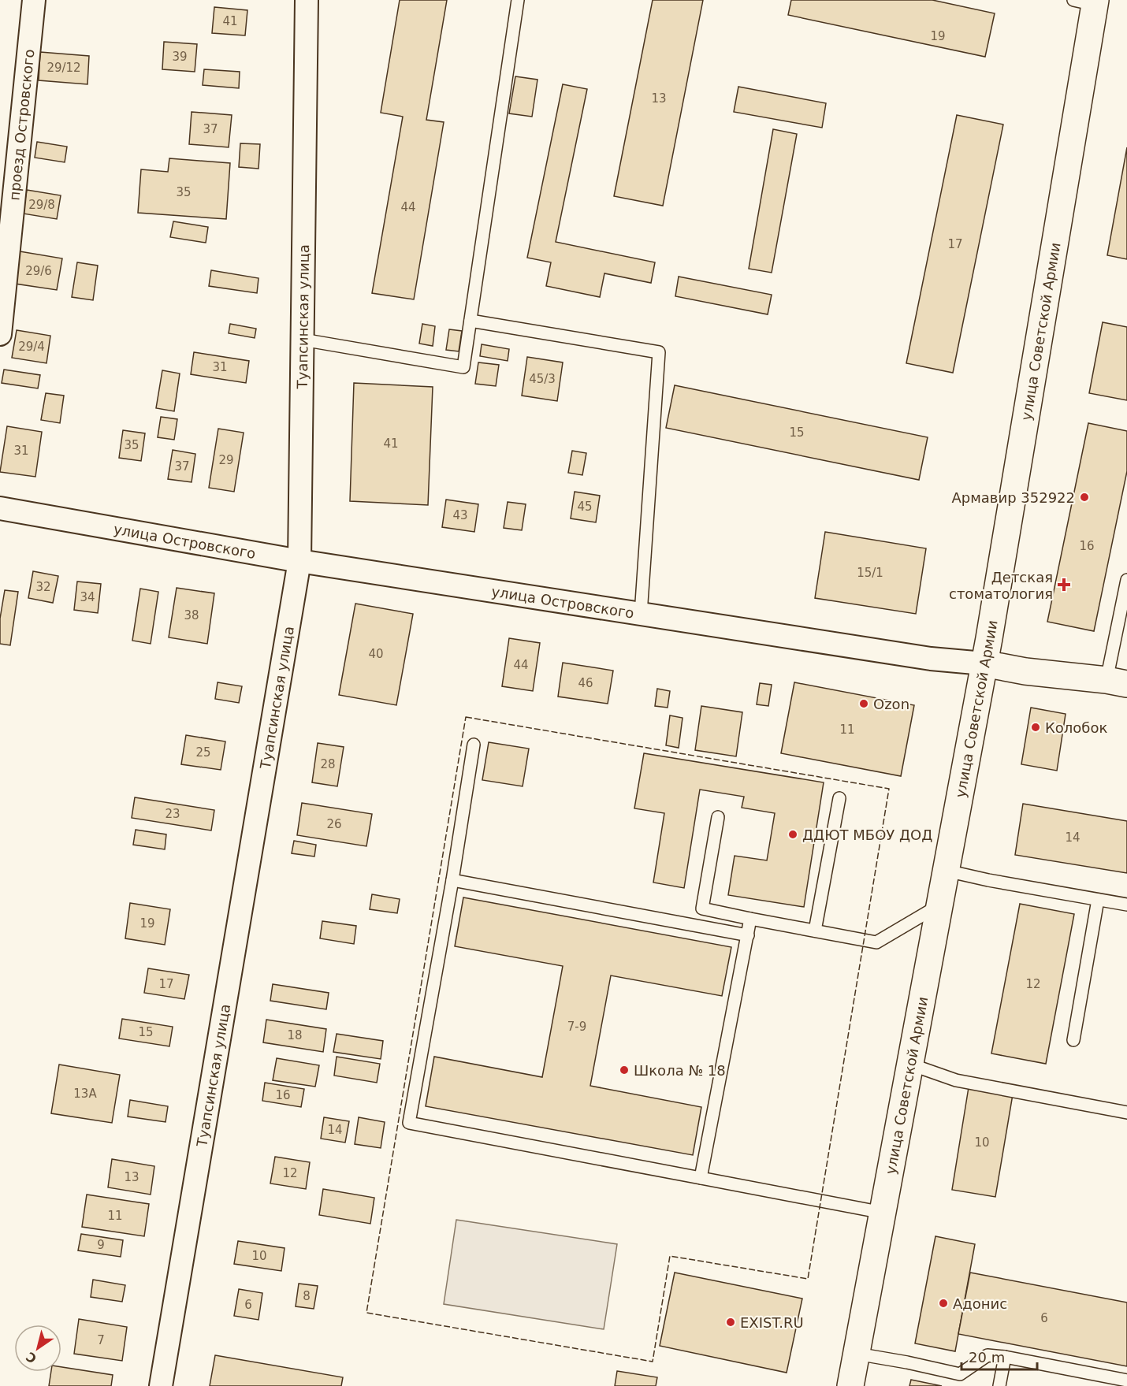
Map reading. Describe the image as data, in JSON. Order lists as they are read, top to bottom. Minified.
{"streets":{"main road":["улица Советской Армии","улица Островского"],"street":["проезд Островского","Туапсинская улица"]},"crossings":[["Туапсинская улица","улица Островского"],["улица Советской Армии","улица Островского"]],"places":{"other":["Армавир 352922","Ozon","Колобок","ДДЮТ МБОУ ДОД","Школа № 18","Адонис","EXIST.RU"],"health":["Детская стоматология"]},"house_numbers":["41","19","39","29/12","13","37","35","29/8","44","17","29/6","29/4","31","45/3","15","41","35","31","29","37","45","43","16","15/1","32","34","38","40","44","46","11","25","28","23","26","14","19","17","12","7-9","15","18","13А","16","14","10","12","13","11","9","10","8","6","6","7"],"scale_bar":"20 m","north":"bottom left"}
